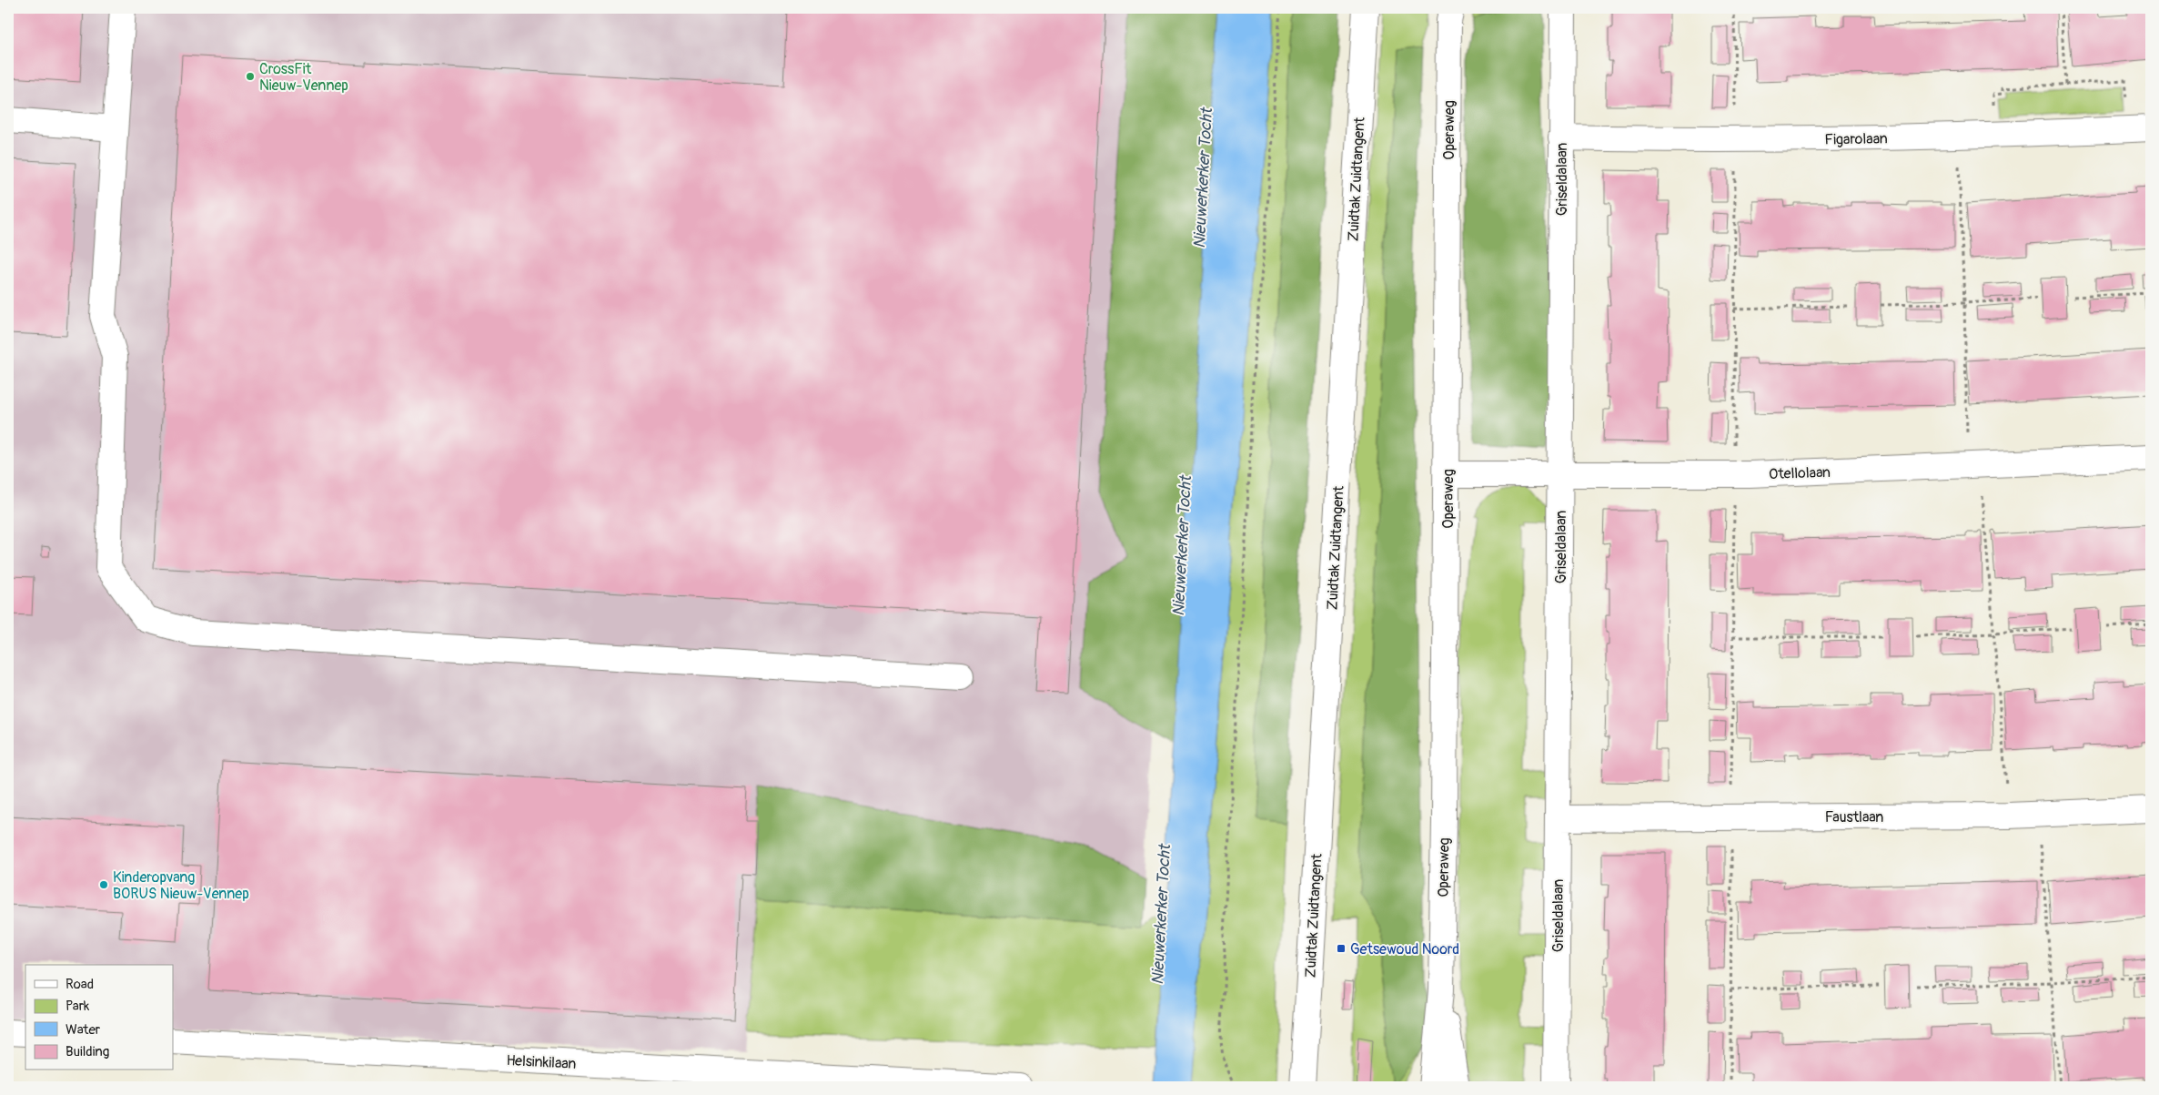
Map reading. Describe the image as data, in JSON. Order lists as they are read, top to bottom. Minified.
{"streets":{"street":["Operaweg","Figarolaan","Zuidtak Zuidtangent","Griseldalaan","Otellolaan","Faustlaan","Helsinkilaan"]},"crossings":[["Operaweg","Otellolaan"],["Figarolaan","Griseldalaan"],["Griseldalaan","Otellolaan"],["Griseldalaan","Faustlaan"]],"water":["Nieuwerkerker Tocht"],"places":{"other":["CrossFit Nieuw-Vennep","Kinderopvang BORUS Nieuw-Vennep"],"transit":["Getsewoud Noord"]},"legend":["Road","Park","Water","Building"]}
